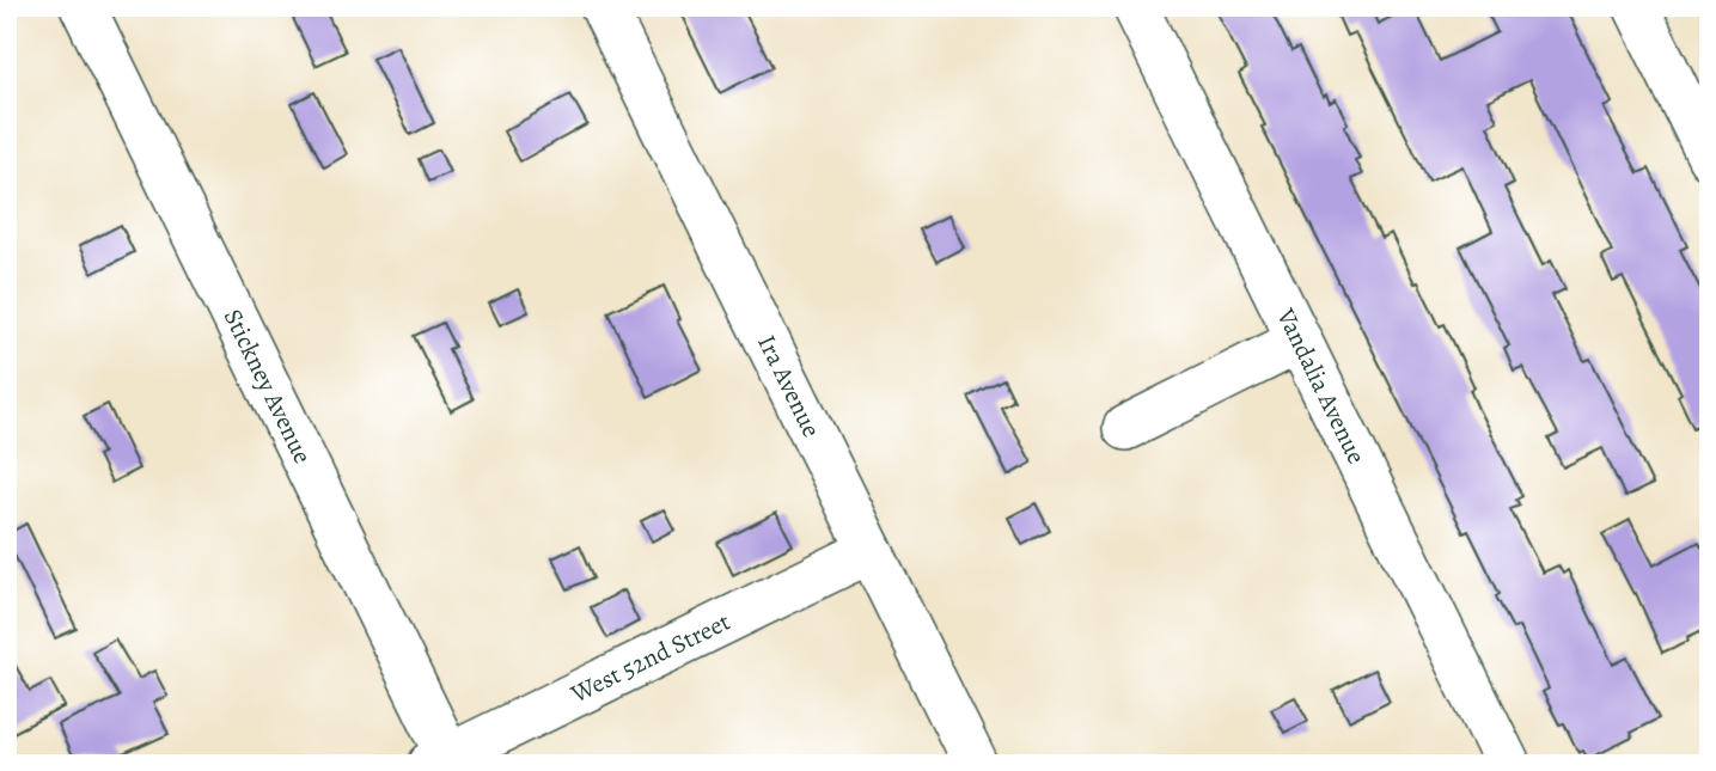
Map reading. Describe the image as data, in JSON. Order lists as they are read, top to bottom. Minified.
{"streets":{"street":["Stickney Avenue","Ira Avenue","Vandalia Avenue","West 52nd Street"]},"crossings":[["Stickney Avenue","West 52nd Street"],["Ira Avenue","West 52nd Street"]]}
